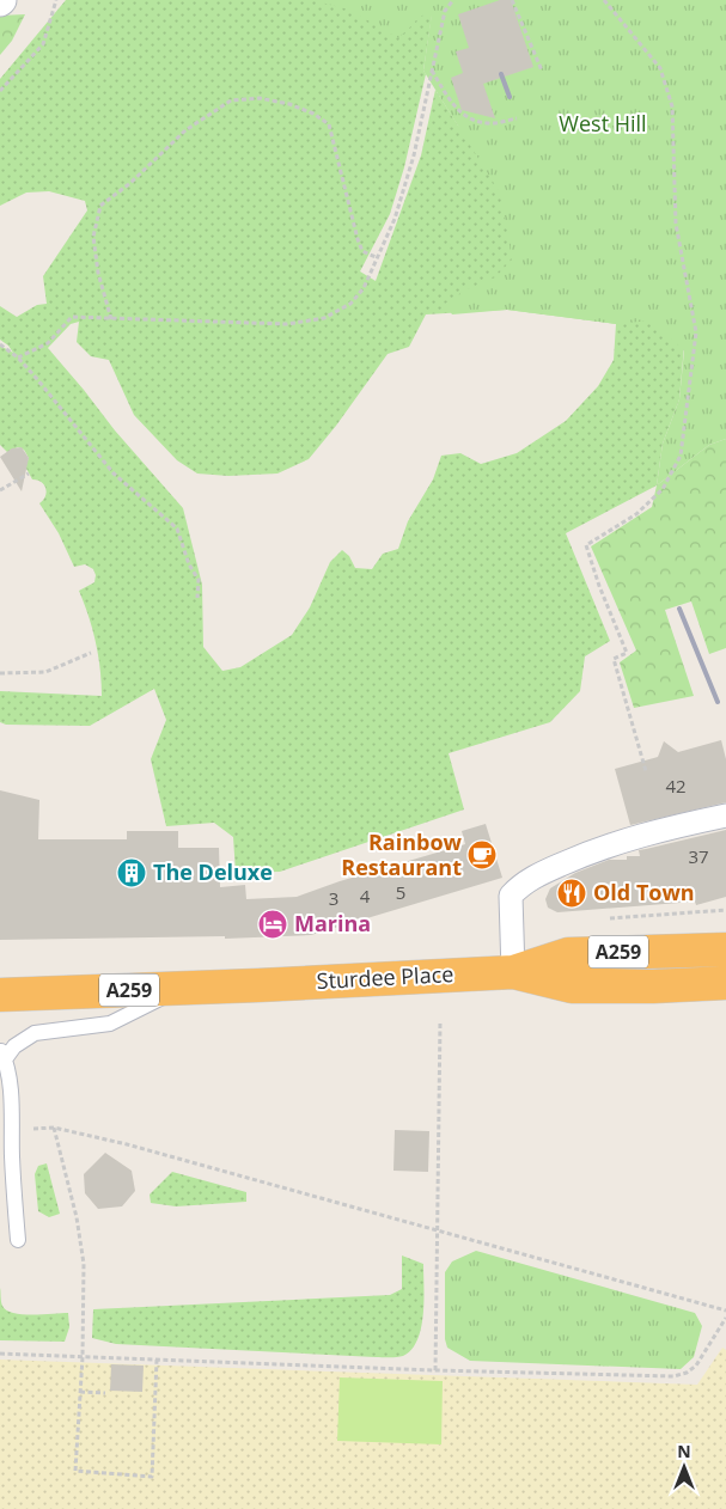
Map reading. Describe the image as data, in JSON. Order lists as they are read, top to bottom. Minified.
{"streets":{"highway":["A259","Sturdee Place"]},"crossings":[["A259","Sturdee Place"]],"parks":["West Hill"],"places":{"cafe":["Rainbow Restaurant"],"building":["The Deluxe"],"restaurant":["Old Town"],"hotel":["Marina"]},"house_numbers":["42","37","5","4","3"],"north":"top"}
